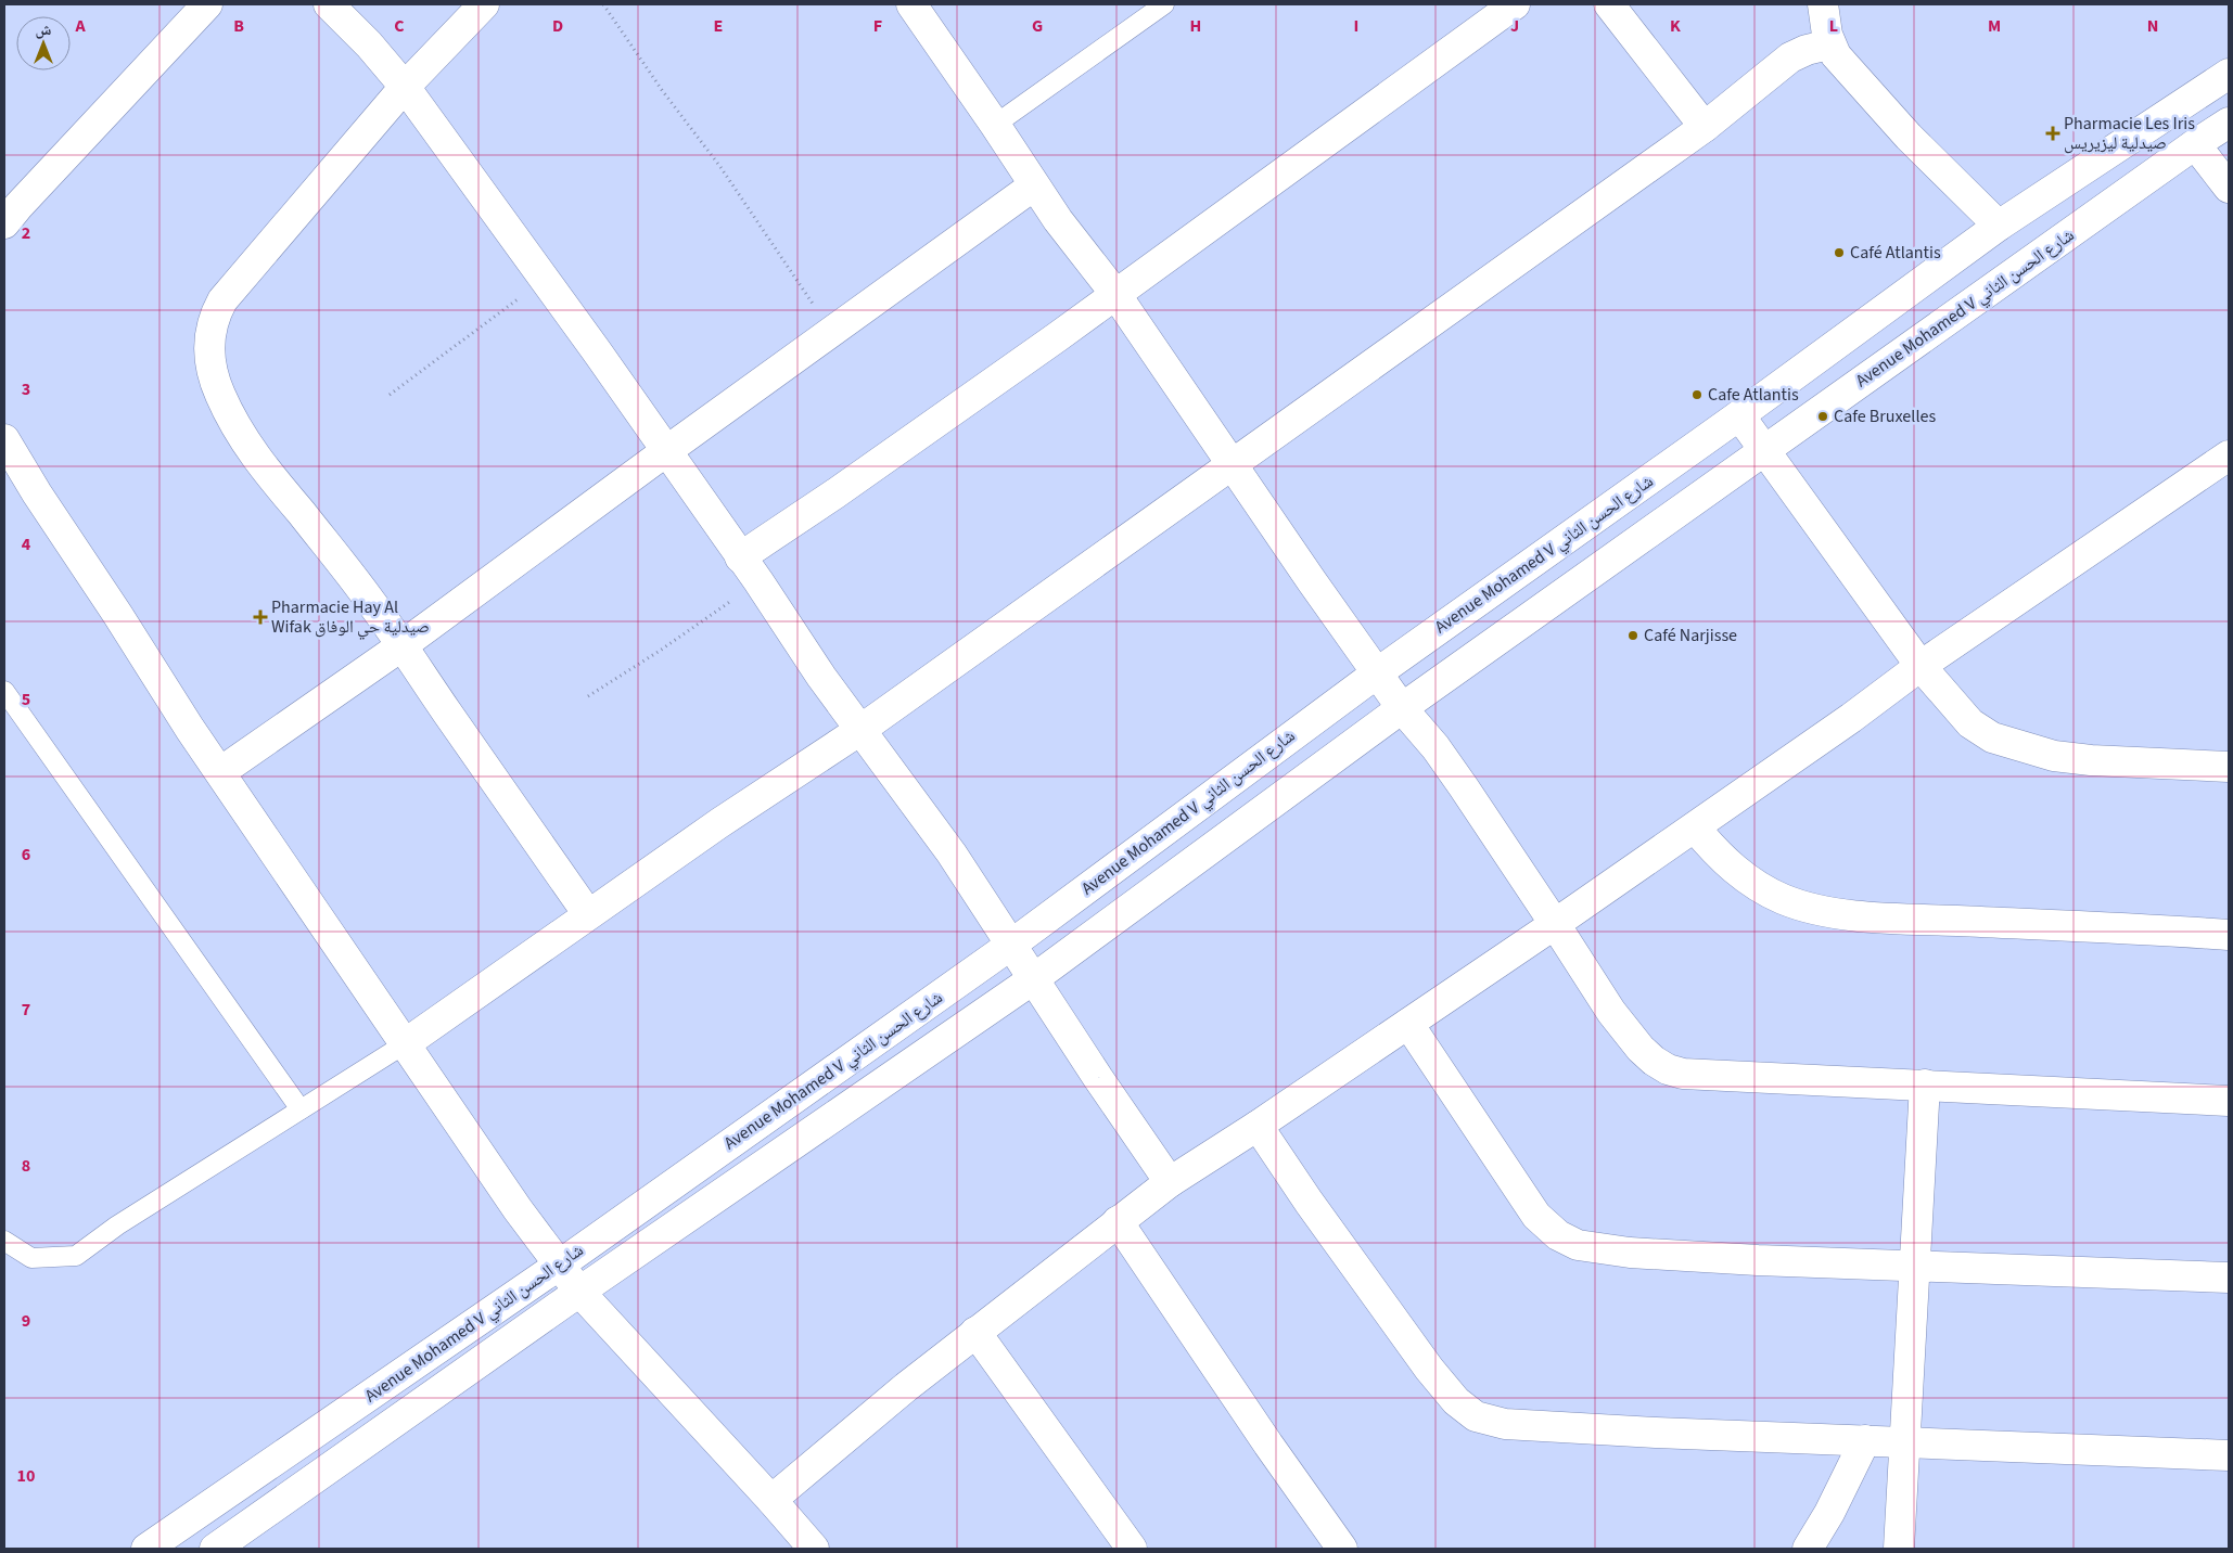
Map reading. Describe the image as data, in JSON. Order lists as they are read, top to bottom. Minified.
{"streets":{"street":["Avenue Mohamed V شارع الحسن الثاني"]},"places":{"health":["Pharmacie Les Iris صيدلية ليزيريس","Pharmacie Hay Al Wifak صيدلية حي الوفاق"],"other":["Café Atlantis","Cafe Atlantis","Cafe Bruxelles","Café Narjisse"]},"north":"top","grid":{"columns":["A","B","C","D","E","F","G","H","I","J","K","L","M","N"],"rows":["2","3","4","5","6","7","8","9","10"]}}
